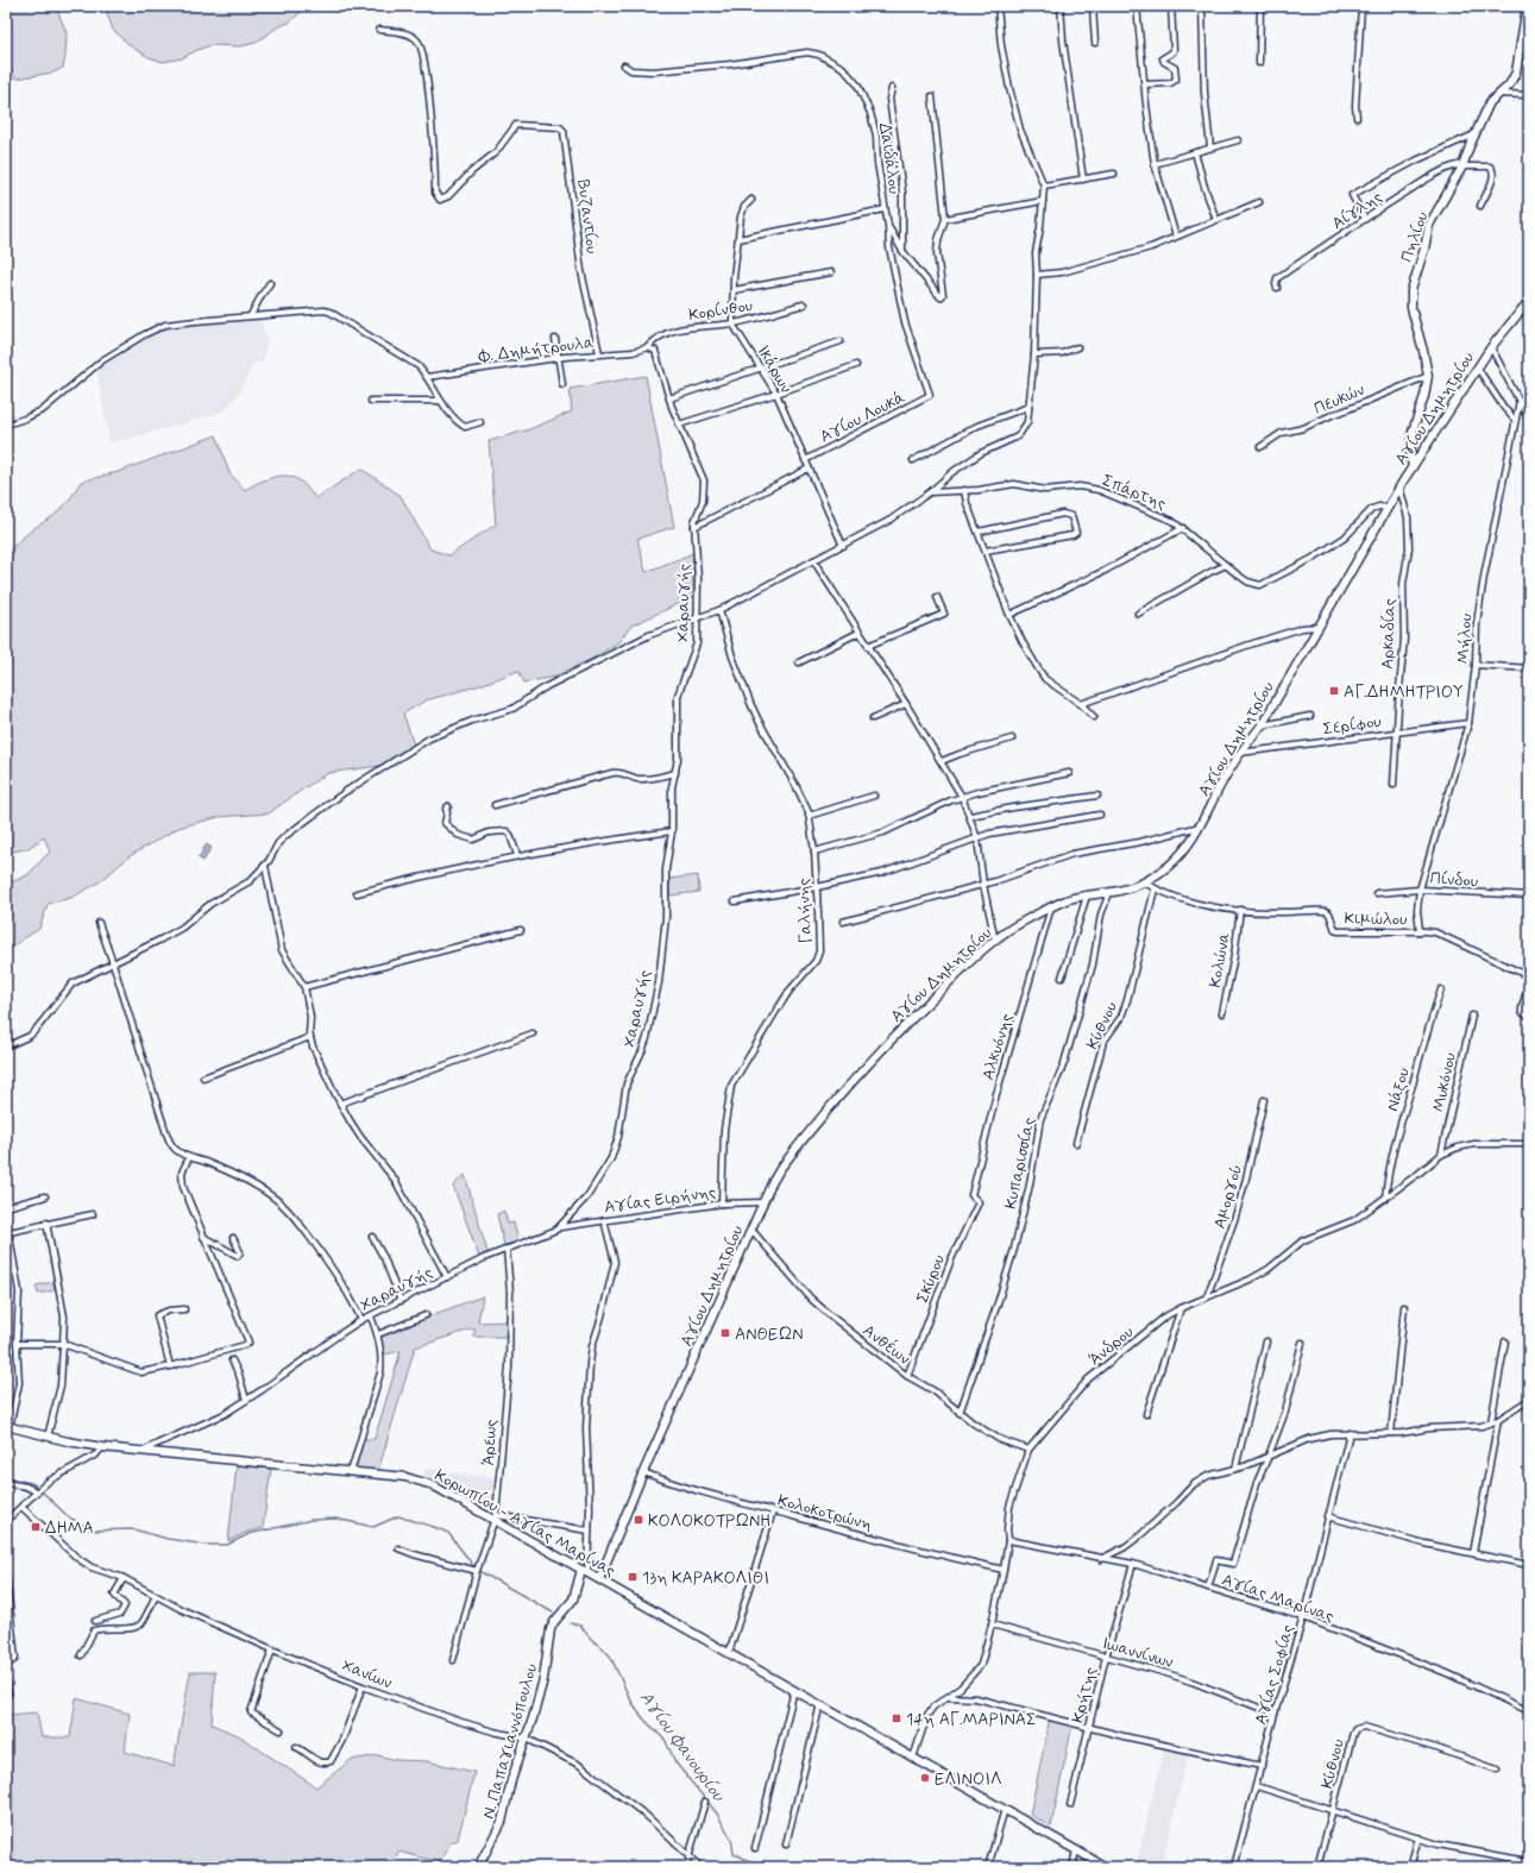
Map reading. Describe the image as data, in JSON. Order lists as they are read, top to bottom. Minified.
{"streets":{"street":["Δαιδάλου","Αίγλης","Βυζαντίου","Πηλίου","Κορίνθου","Φ. Δημήτρουλα","Ικάρων","Πευκών","Αγίου Δημητρίου","Αγίου Λουκά","Σπάρτης","Χαραυγής","Αρκαδίας","Μήλου","Σερίφου","Πίνδου","Γαλήνης","Κιμώλου","Κολώνα","Κύθνου","Αλκυόνης","Μυκόνου","Νάξου","Κυπαρισσίας","Αμοργού","Αγίας Ειρήνης","Σκύρου","Ανθέων","Άνδρου","Άρεως","Κολοκοτρώνη","Κορωπίου - Αγίας Μαρίνας","Αγίας Μαρίνας","Ιωαννίνων","Χανίων","Αγίας Σοφίας","Κρήτης","Ν. Παπαγιαννόπουλου"]},"crossings":[["Δαιδάλου","Αγίου Λουκά"],["Αίγλης","Πηλίου"],["Βυζαντίου","Φ. Δημήτρουλα"],["Πηλίου","Πευκών"],["Πηλίου","Αγίου Δημητρίου"],["Κορίνθου","Φ. Δημήτρουλα"],["Κορίνθου","Ικάρων"],["Κορίνθου","Χαραυγής"],["Φ. Δημήτρουλα","Χαραυγής"],["Ικάρων","Αγίου Λουκά"],["Αγίου Δημητρίου","Σπάρτης"],["Αγίου Δημητρίου","Αρκαδίας"],["Αγίου Δημητρίου","Σερίφου"],["Αγίου Δημητρίου","Κιμώλου"],["Αγίου Δημητρίου","Αλκυόνης"],["Αγίου Δημητρίου","Κυπαρισσίας"],["Αγίου Δημητρίου","Αγίας Ειρήνης"],["Αγίου Δημητρίου","Ανθέων"],["Αγίου Δημητρίου","Κολοκοτρώνη"],["Αγίου Δημητρίου","Κορωπίου - Αγίας Μαρίνας"],["Χαραυγής","Αγίας Ειρήνης"],["Χαραυγής","Άρεως"],["Χαραυγής","Κορωπίου - Αγίας Μαρίνας"],["Αρκαδίας","Σερίφου"],["Μήλου","Σερίφου"],["Μήλου","Πίνδου"],["Μήλου","Κιμώλου"],["Γαλήνης","Αγίας Ειρήνης"],["Κιμώλου","Κολώνα"],["Κιμώλου","Κύθνου"],["Αλκυόνης","Σκύρου"],["Μυκόνου","Άνδρου"],["Νάξου","Άνδρου"],["Κυπαρισσίας","Ανθέων"],["Αμοργού","Άνδρου"],["Σκύρου","Ανθέων"],["Ανθέων","Άνδρου"],["Άνδρου","Κολοκοτρώνη"],["Άνδρου","Κορωπίου - Αγίας Μαρίνας"],["Άνδρου","Αγίας Μαρίνας"],["Άνδρου","Ιωαννίνων"],["Άρεως","Κορωπίου - Αγίας Μαρίνας"],["Κορωπίου - Αγίας Μαρίνας","Ν. Παπαγιαννόπουλου"],["Αγίας Μαρίνας","Αγίας Σοφίας"],["Αγίας Μαρίνας","Κρήτης"],["Ιωαννίνων","Αγίας Σοφίας"],["Ιωαννίνων","Κρήτης"],["Χανίων","Ν. Παπαγιαννόπουλου"]],"water":["Αγίου Φανουρίου"],"places":{"transit":["ΑΓ.ΔΗΜΗΤΡΙΟΥ","ΑΝΘΕΩΝ","ΚΟΛΟΚΟΤΡΩΝΗ","ΔΗΜΑ","13η ΚΑΡΑΚΟΛΙΘΙ","14η ΑΓ.ΜΑΡΙΝΑΣ"],"other":["ΕΛΙΝΟΙΛ"]}}
